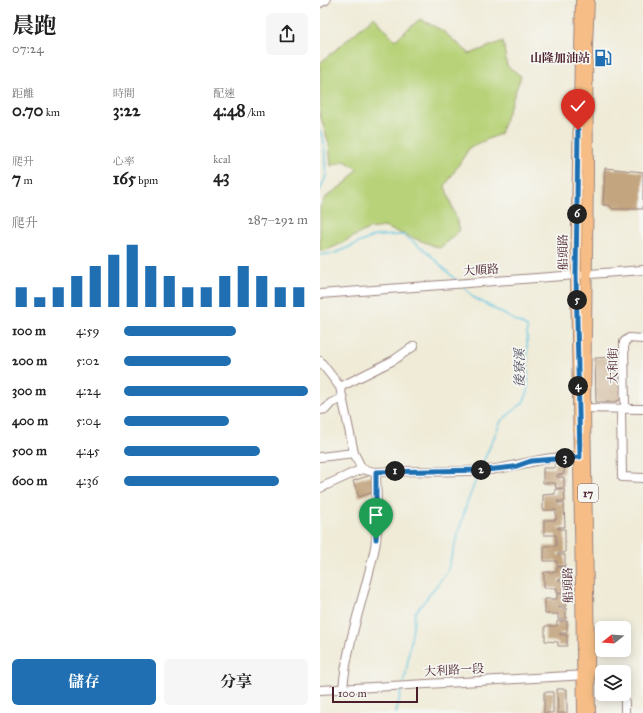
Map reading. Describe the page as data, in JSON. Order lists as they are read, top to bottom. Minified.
{"streets":{"main road":["船頭路","17"],"street":["大順路","大和街","大利路一段"]},"crossings":[["船頭路","大順路"],["船頭路","大利路一段"]],"water":["後寮溪"],"places":{"fuel station":["山隆加油站"]},"scale_bar":"100 m","north":"left","page":{"heading":["晨跑","07:24"],"stats":[["距離","0.70 km"],["時間","3:22"],["配速","4:48 /km"],["爬升","7 m"],["心率","165 bpm"],["kcal","43"]],"chart":["爬升","287–292 m"],"pins":["6","5","4","3","2","1"],"list":[{"name":"100 m","note":"4:59"},{"name":"200 m","note":"5:02"},{"name":"300 m","note":"4:24"},{"name":"400 m","note":"5:04"},{"name":"500 m","note":"4:45"},{"name":"600 m","note":"4:36"}],"buttons":["儲存","分享"],"scale":"100 m"}}
